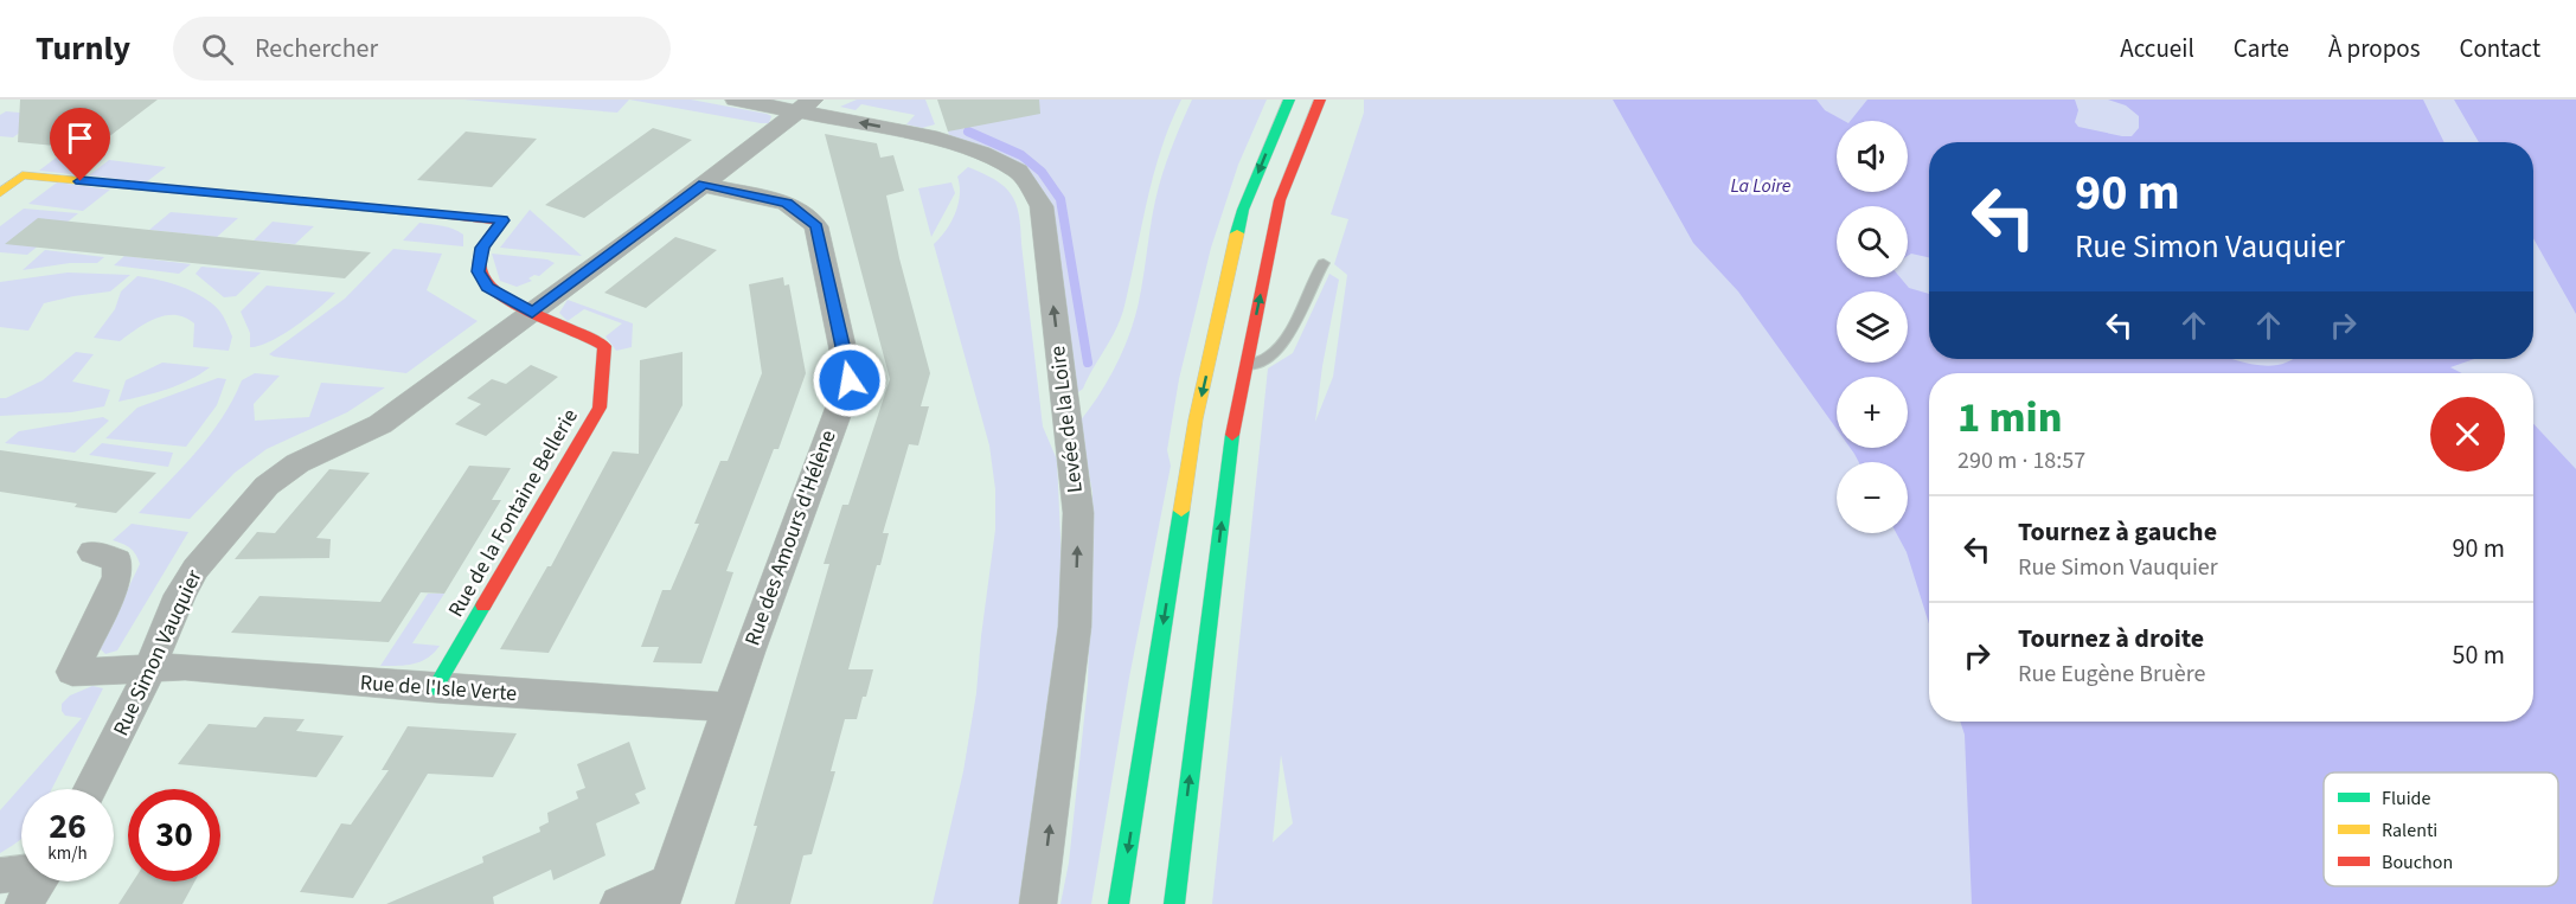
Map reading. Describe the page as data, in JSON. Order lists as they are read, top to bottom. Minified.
{"streets":{"main road":["Rue de la Fontaine Bellerie"],"street":["Levée de la Loire","Rue des Amours d'Hélène","Rue Simon Vauquier","Rue de l'Isle Verte"]},"crossings":[["Levée de la Loire","Rue Simon Vauquier"],["Rue de la Fontaine Bellerie","Rue Simon Vauquier"],["Rue de la Fontaine Bellerie","Rue de l'Isle Verte"],["Rue des Amours d'Hélène","Rue Simon Vauquier"],["Rue des Amours d'Hélène","Rue de l'Isle Verte"],["Rue Simon Vauquier","Rue de l'Isle Verte"]],"one_way":["Levée de la Loire"],"water":["La Loire"],"legend":["Fluide","Ralenti","Bouchon"],"page":{"header":"Turnly","search":"Rechercher","nav":["Accueil","Carte","À propos","Contact"],"map_buttons":["+","−"],"turn":["90 m","Rue Simon Vauquier"],"heading":["1 min","290 m · 18:57"],"list":[{"name":"Tournez à gauche","note":"Rue Simon Vauquier","value":"90 m"},{"name":"Tournez à droite","note":"Rue Eugène Bruère","value":"50 m"}],"speed":"26 km/h","limit":"30"}}
